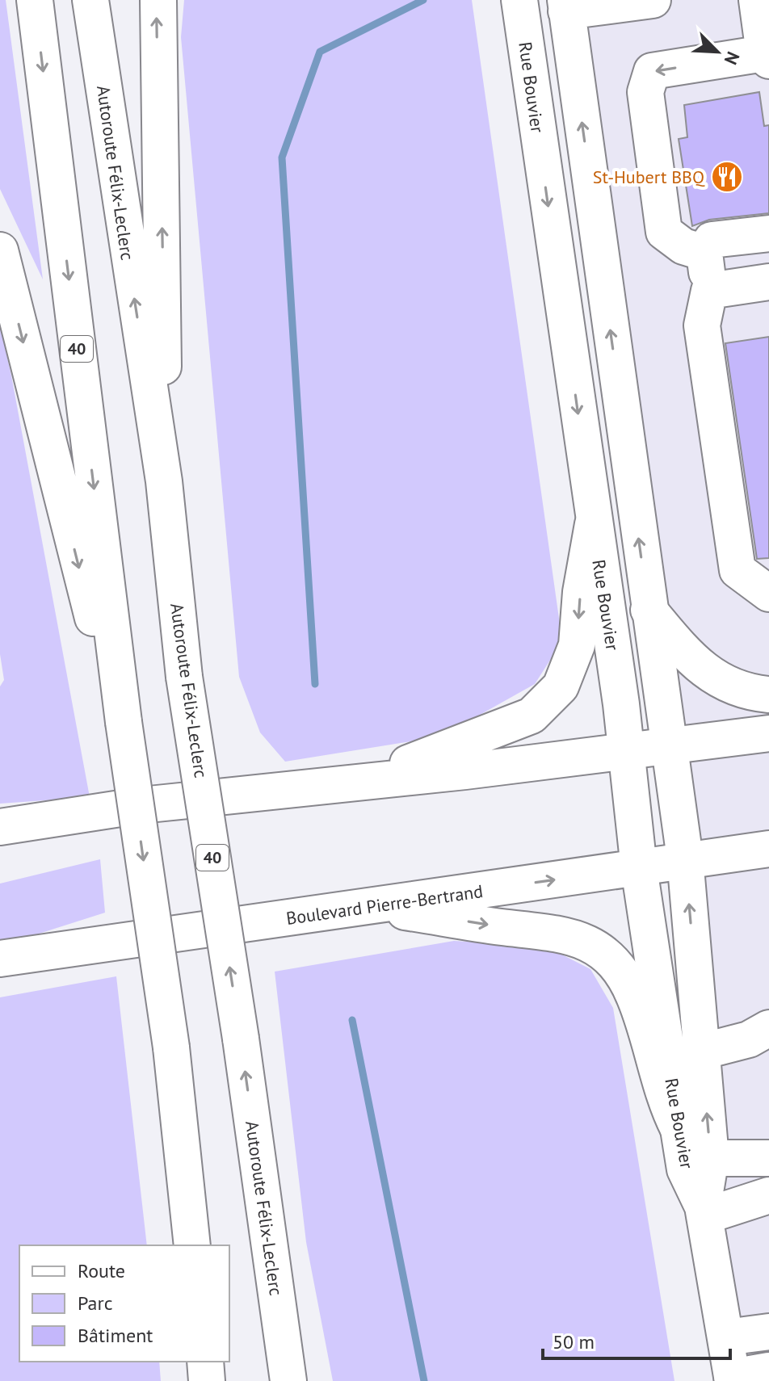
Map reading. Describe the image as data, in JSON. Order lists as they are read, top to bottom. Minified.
{"streets":{"main road":["Rue Bouvier","Autoroute Félix-Leclerc","40","Boulevard Pierre-Bertrand"]},"crossings":[["Rue Bouvier","Boulevard Pierre-Bertrand"]],"places":{"restaurant":["St-Hubert BBQ"]},"legend":["Route","Parc","Bâtiment"],"scale_bar":"50 m","north":"bottom right"}
